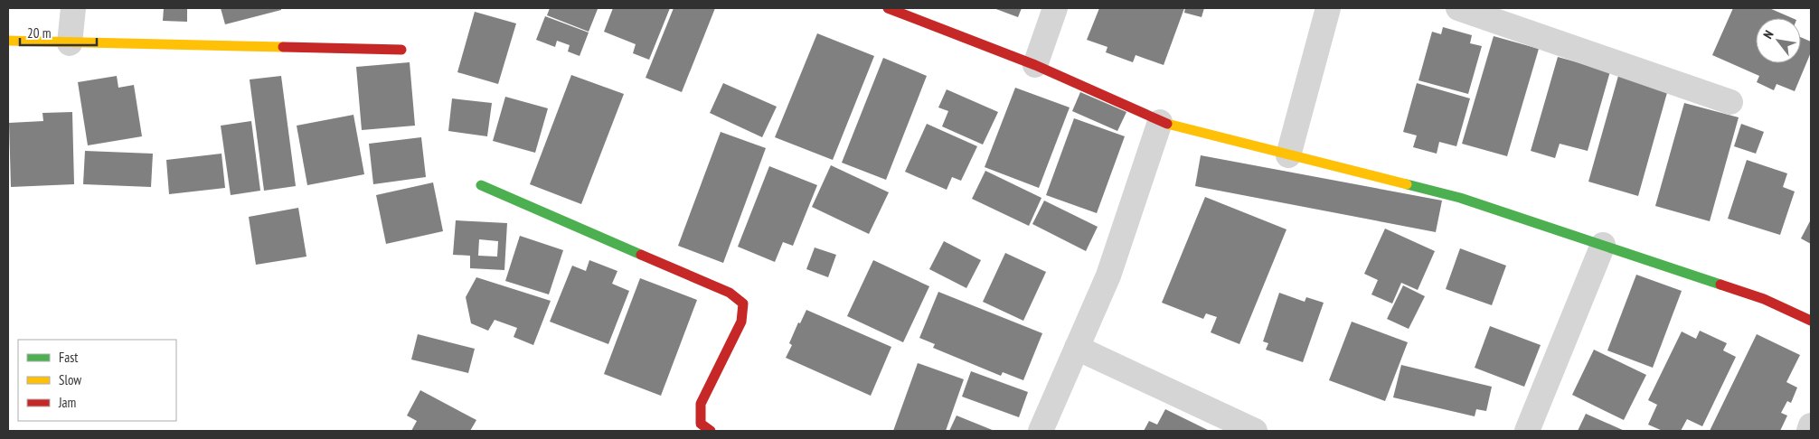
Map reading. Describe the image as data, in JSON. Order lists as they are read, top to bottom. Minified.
{"legend":["Fast","Slow","Jam"],"scale_bar":"20 m","north":"top left"}
